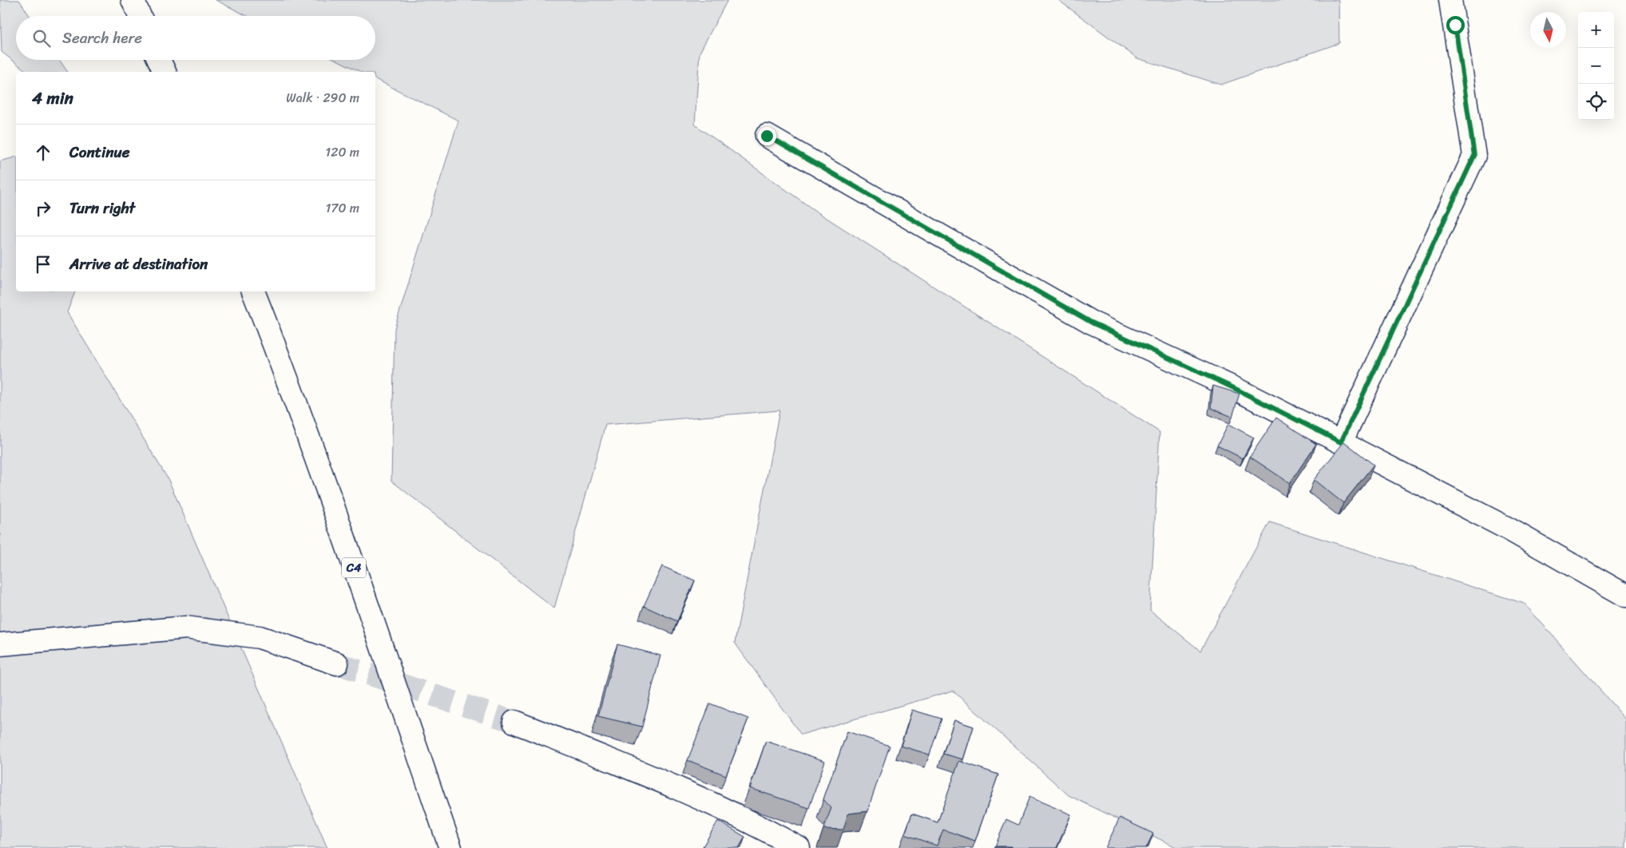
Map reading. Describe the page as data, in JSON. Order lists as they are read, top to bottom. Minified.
{"streets":{"main road":["C4"]},"north":"bottom","page":{"map_buttons":["+","−"],"search":"Search here","heading":["4 min","Walk · 290 m"],"list":[["Continue","120 m"],["Turn right","170 m"],"Arrive at destination"]}}
